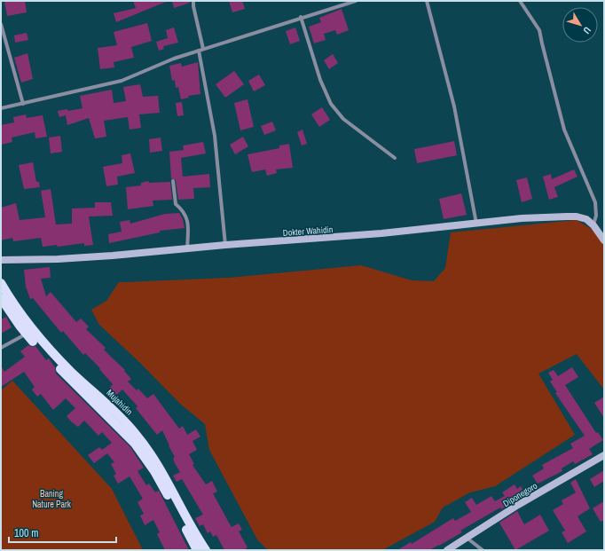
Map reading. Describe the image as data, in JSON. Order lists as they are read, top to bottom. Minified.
{"streets":{"main road":["Mujahidin"],"street":["Dokter Wahidin","Diponegoro"]},"parks":["Baning Nature Park"],"scale_bar":"100 m","north":"bottom right"}
